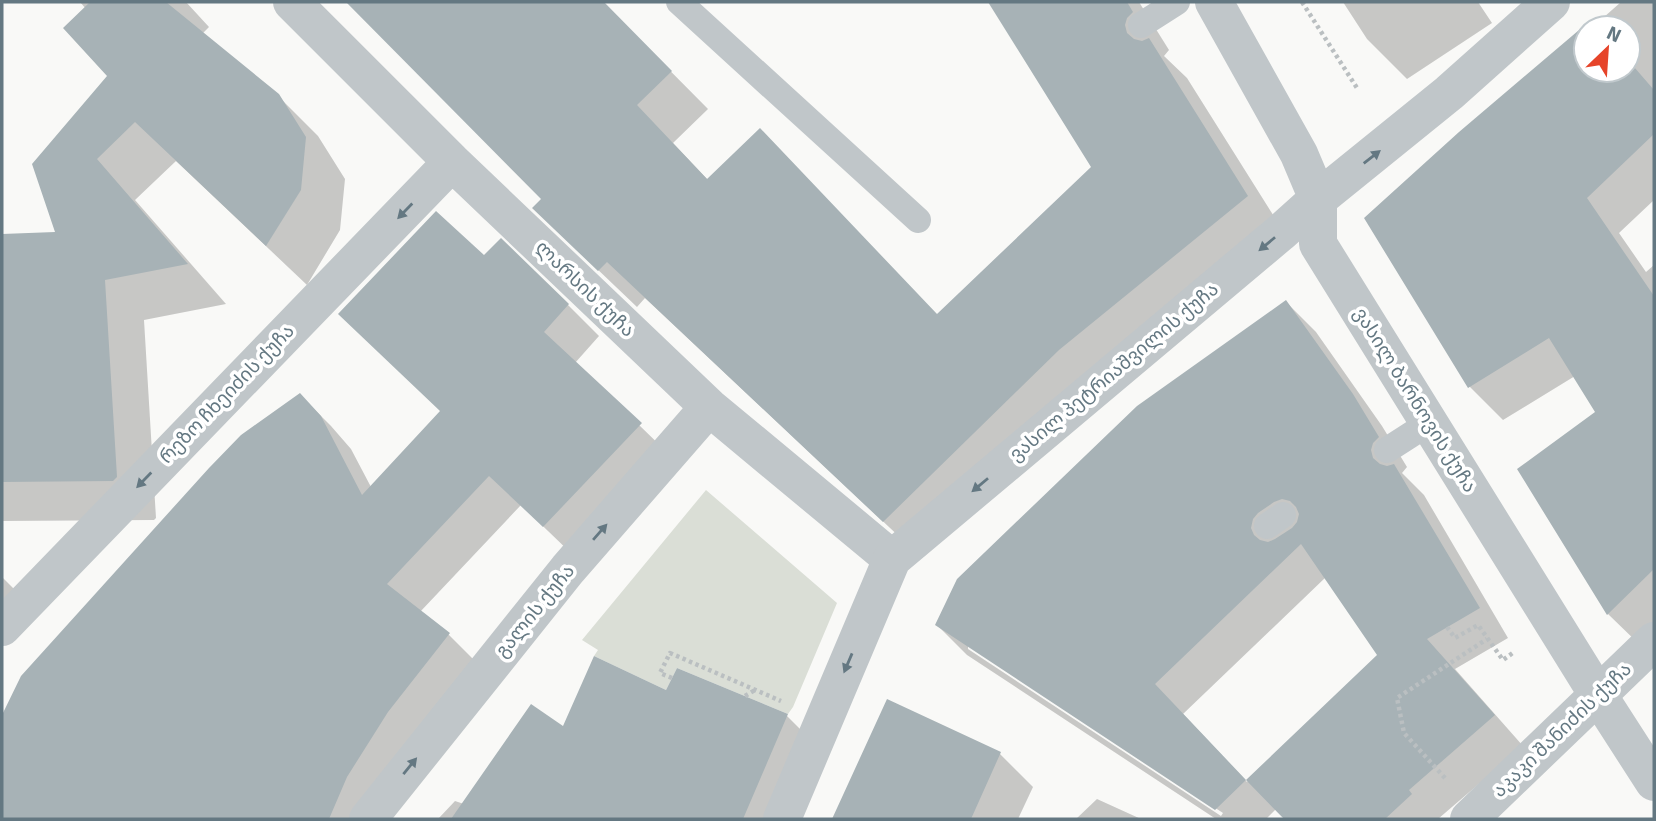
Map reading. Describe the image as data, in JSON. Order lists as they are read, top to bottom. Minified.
{"streets":{"street":["ლარსის ქუჩა","ვასილ პეტრიაშვილის ქუჩა","რეზო ჩხეიძის ქუჩა","ვასილ ბარნოვის ქუჩა","გალის ქუჩა","აკაკი შანიძის ქუჩა"]},"crossings":[["ლარსის ქუჩა","ვასილ პეტრიაშვილის ქუჩა"],["ლარსის ქუჩა","რეზო ჩხეიძის ქუჩა"],["ლარსის ქუჩა","გალის ქუჩა"],["ვასილ პეტრიაშვილის ქუჩა","ვასილ ბარნოვის ქუჩა"],["ვასილ ბარნოვის ქუჩა","აკაკი შანიძის ქუჩა"]],"one_way":["რეზო ჩხეიძის ქუჩა","გალის ქუჩა"],"north":"top right"}
